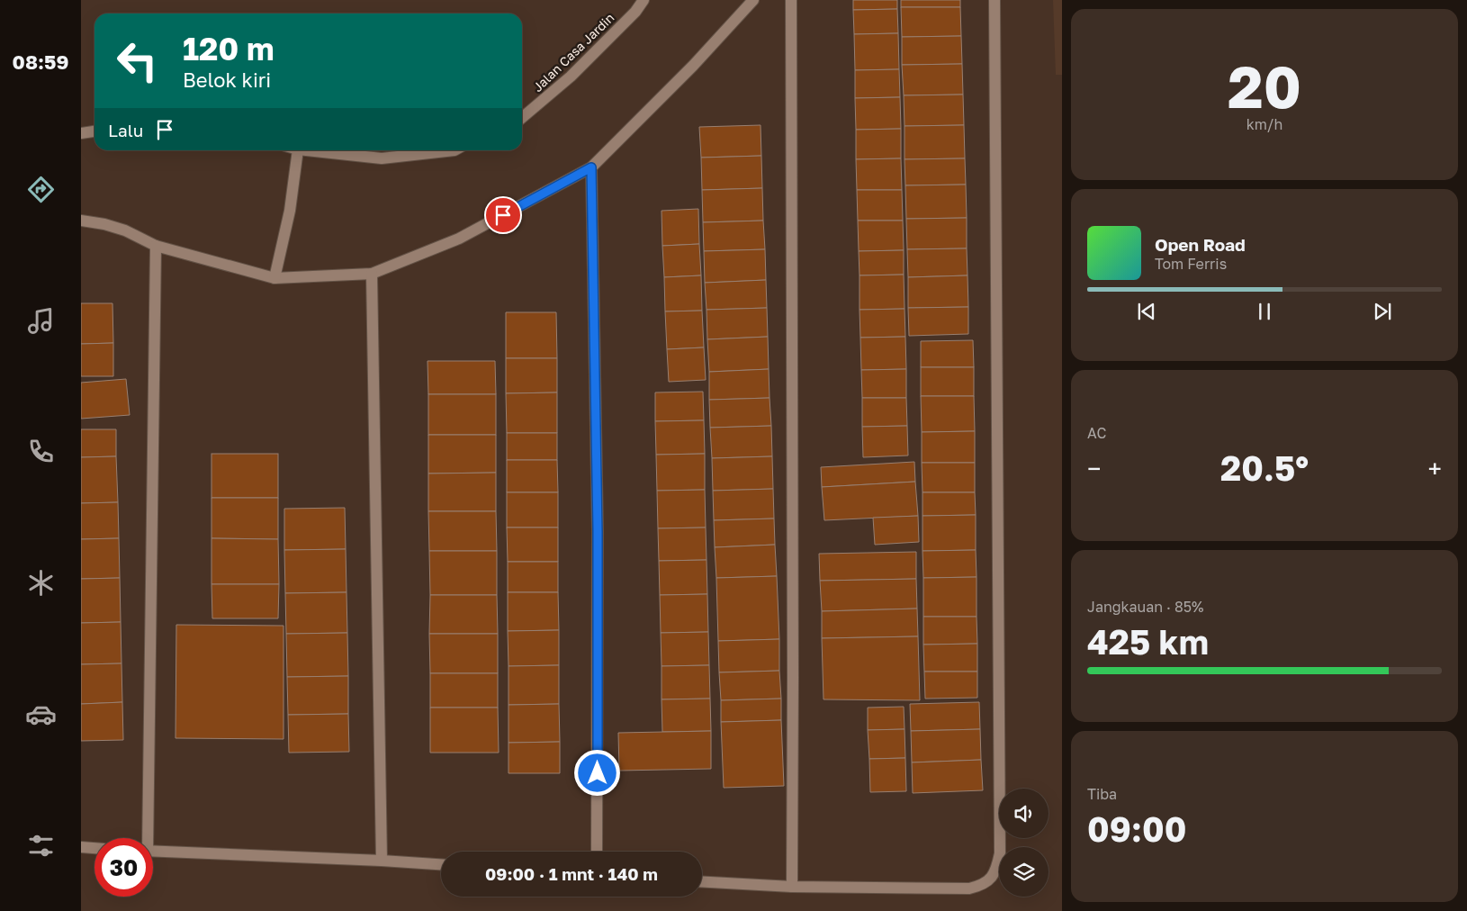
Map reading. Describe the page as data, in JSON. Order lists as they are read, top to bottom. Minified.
{"streets":{"street":["Jalan Casa Jardin"]},"page":{"tabs":"08:59","tile":[["20","km/h"],"AC",["Jangkauan · 85%","425 km"],["Tiba","09:00"]],"turn":["120 m","Belok kiri"],"then":"Lalu","song":["Open Road","Tom Ferris"],"heat":["−","20.5°","+"],"limit":"30","trip":"09:00 · 1 mnt · 140 m"}}
